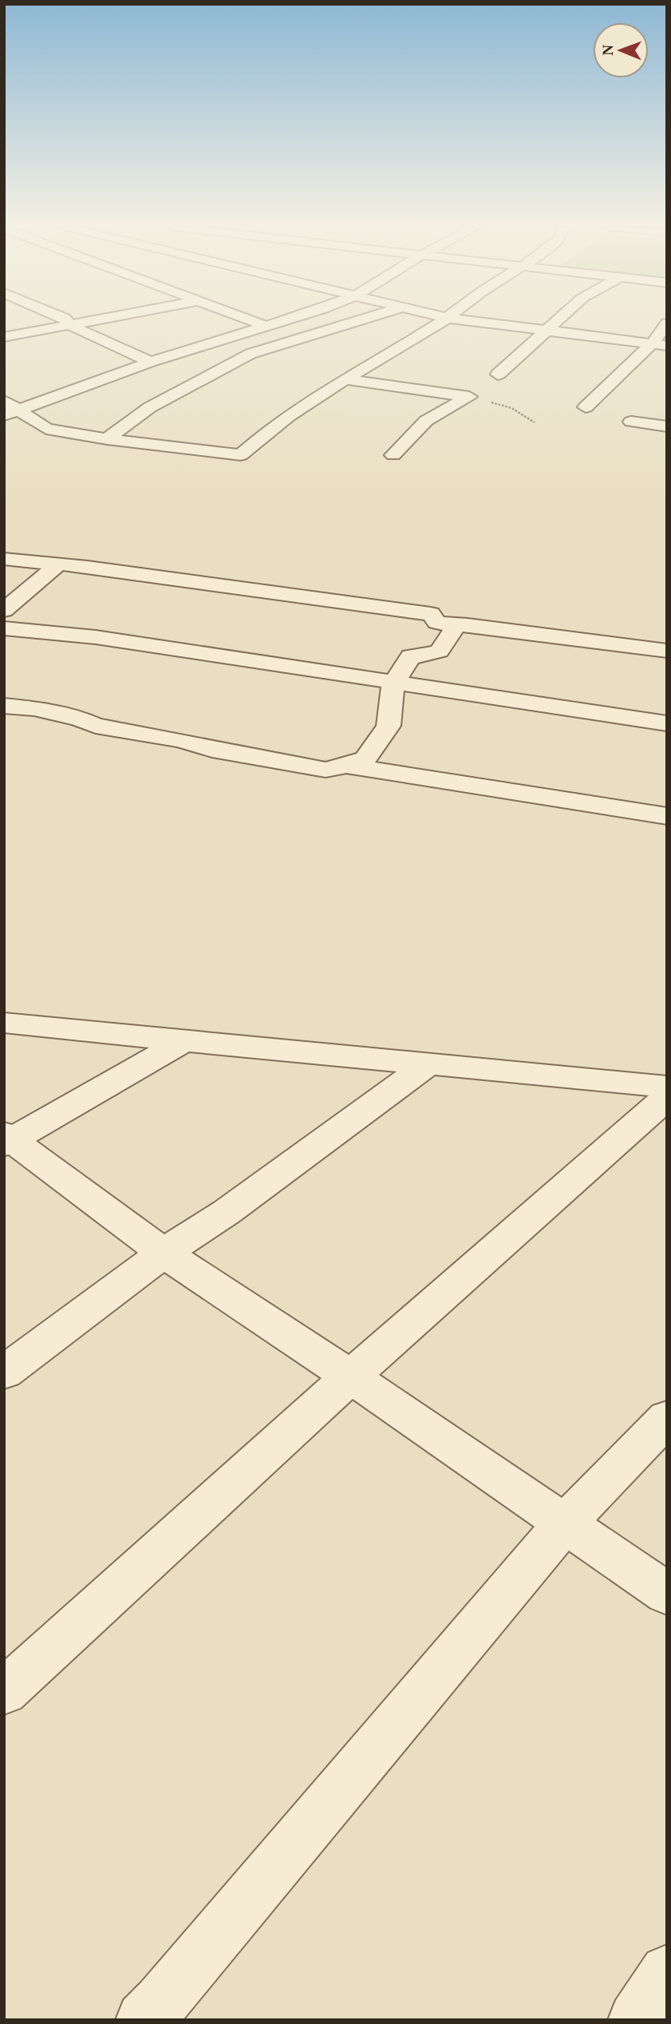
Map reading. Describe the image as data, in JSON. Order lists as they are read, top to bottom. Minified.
{"north":"left"}
